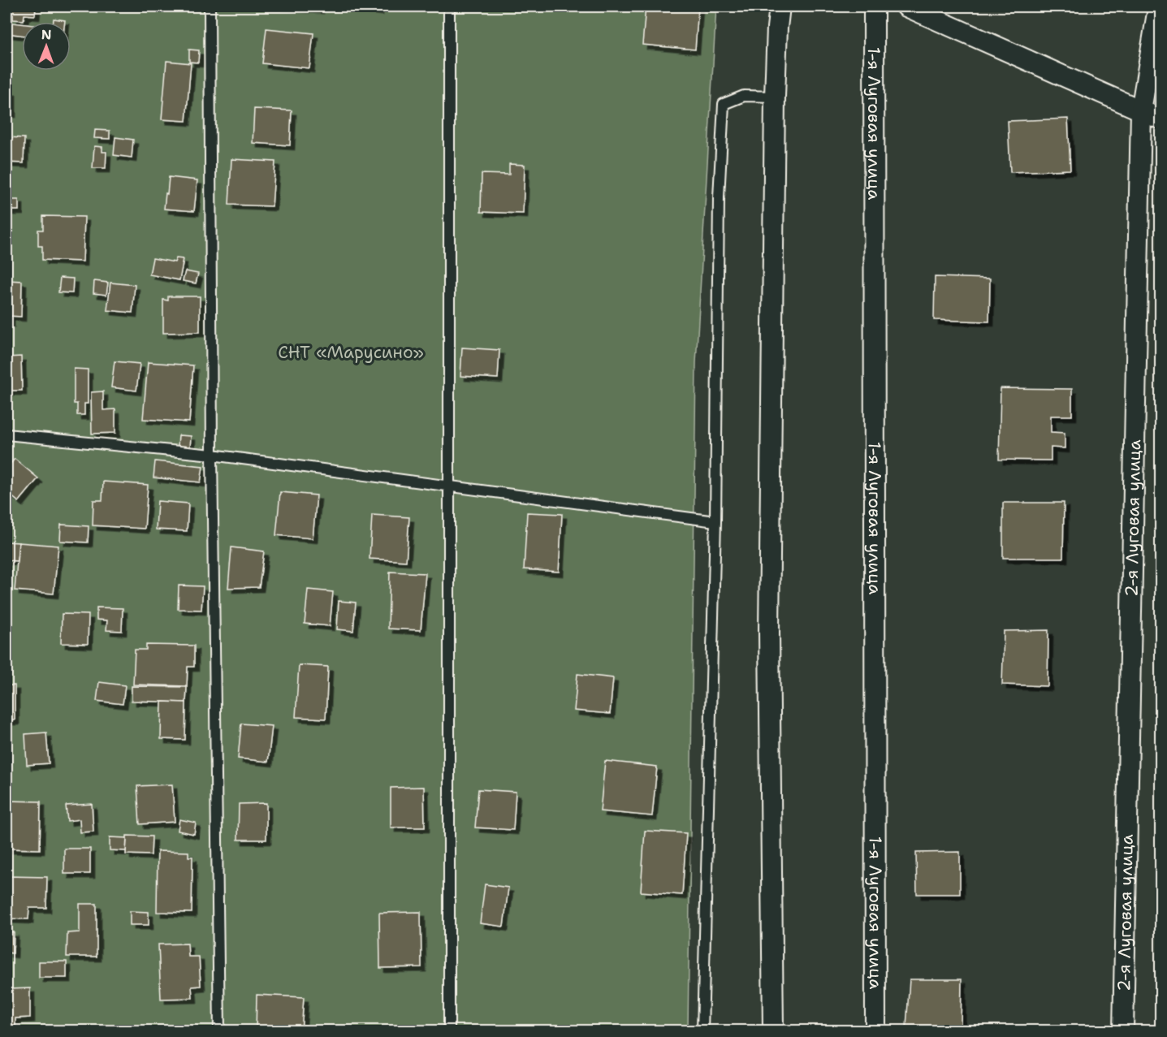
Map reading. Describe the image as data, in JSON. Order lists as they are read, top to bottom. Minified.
{"streets":{"street":["1-я Луговая улица","2-я Луговая улица"]},"parks":["СНТ «Марусино»"],"north":"top"}
